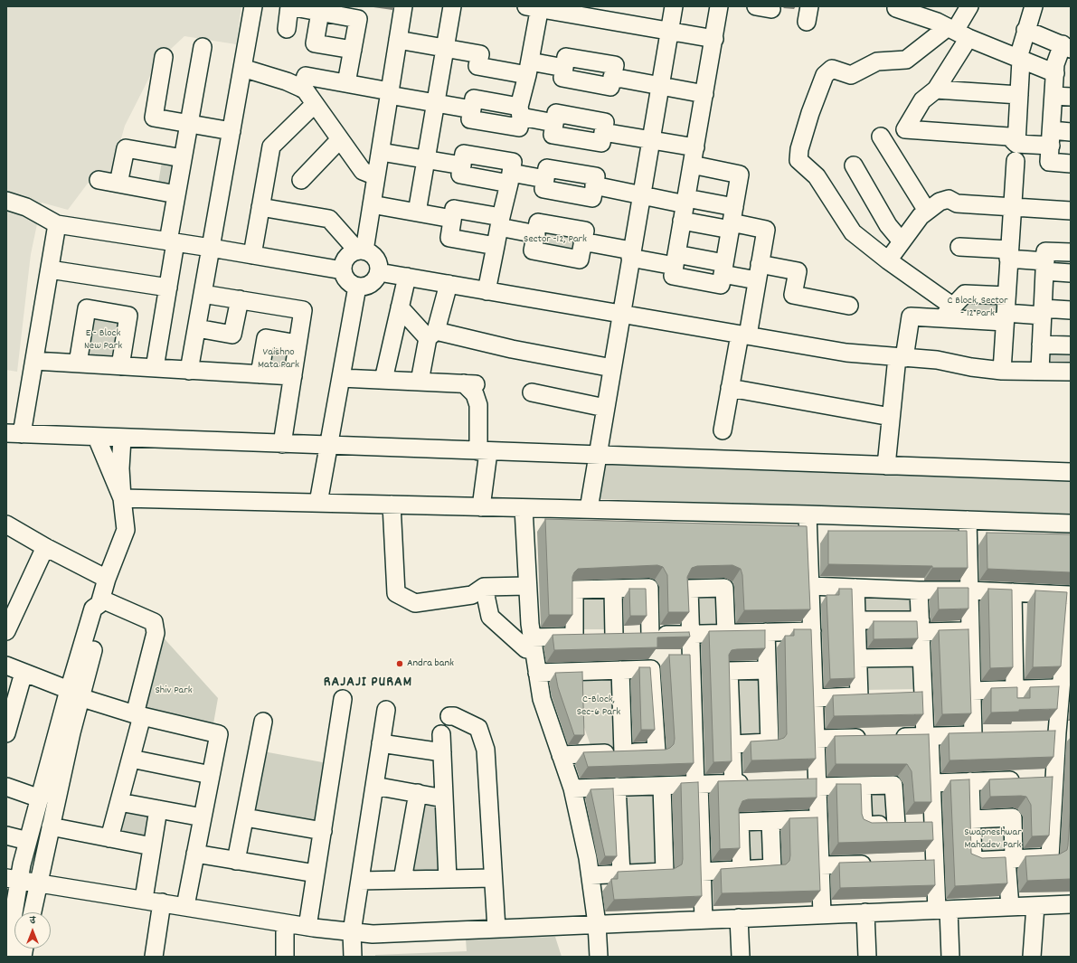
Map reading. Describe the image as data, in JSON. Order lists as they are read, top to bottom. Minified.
{"districts":["RAJAJI PURAM"],"parks":["Sector -12, Park","C Block, Sector - 12 Park","E - Block New Park","Vaishno Mata Park","Shiv Park","C-Block, Sec-6 Park","Swapneshwar Mahadev Park"],"places":["Andra bank"],"north":"top"}
